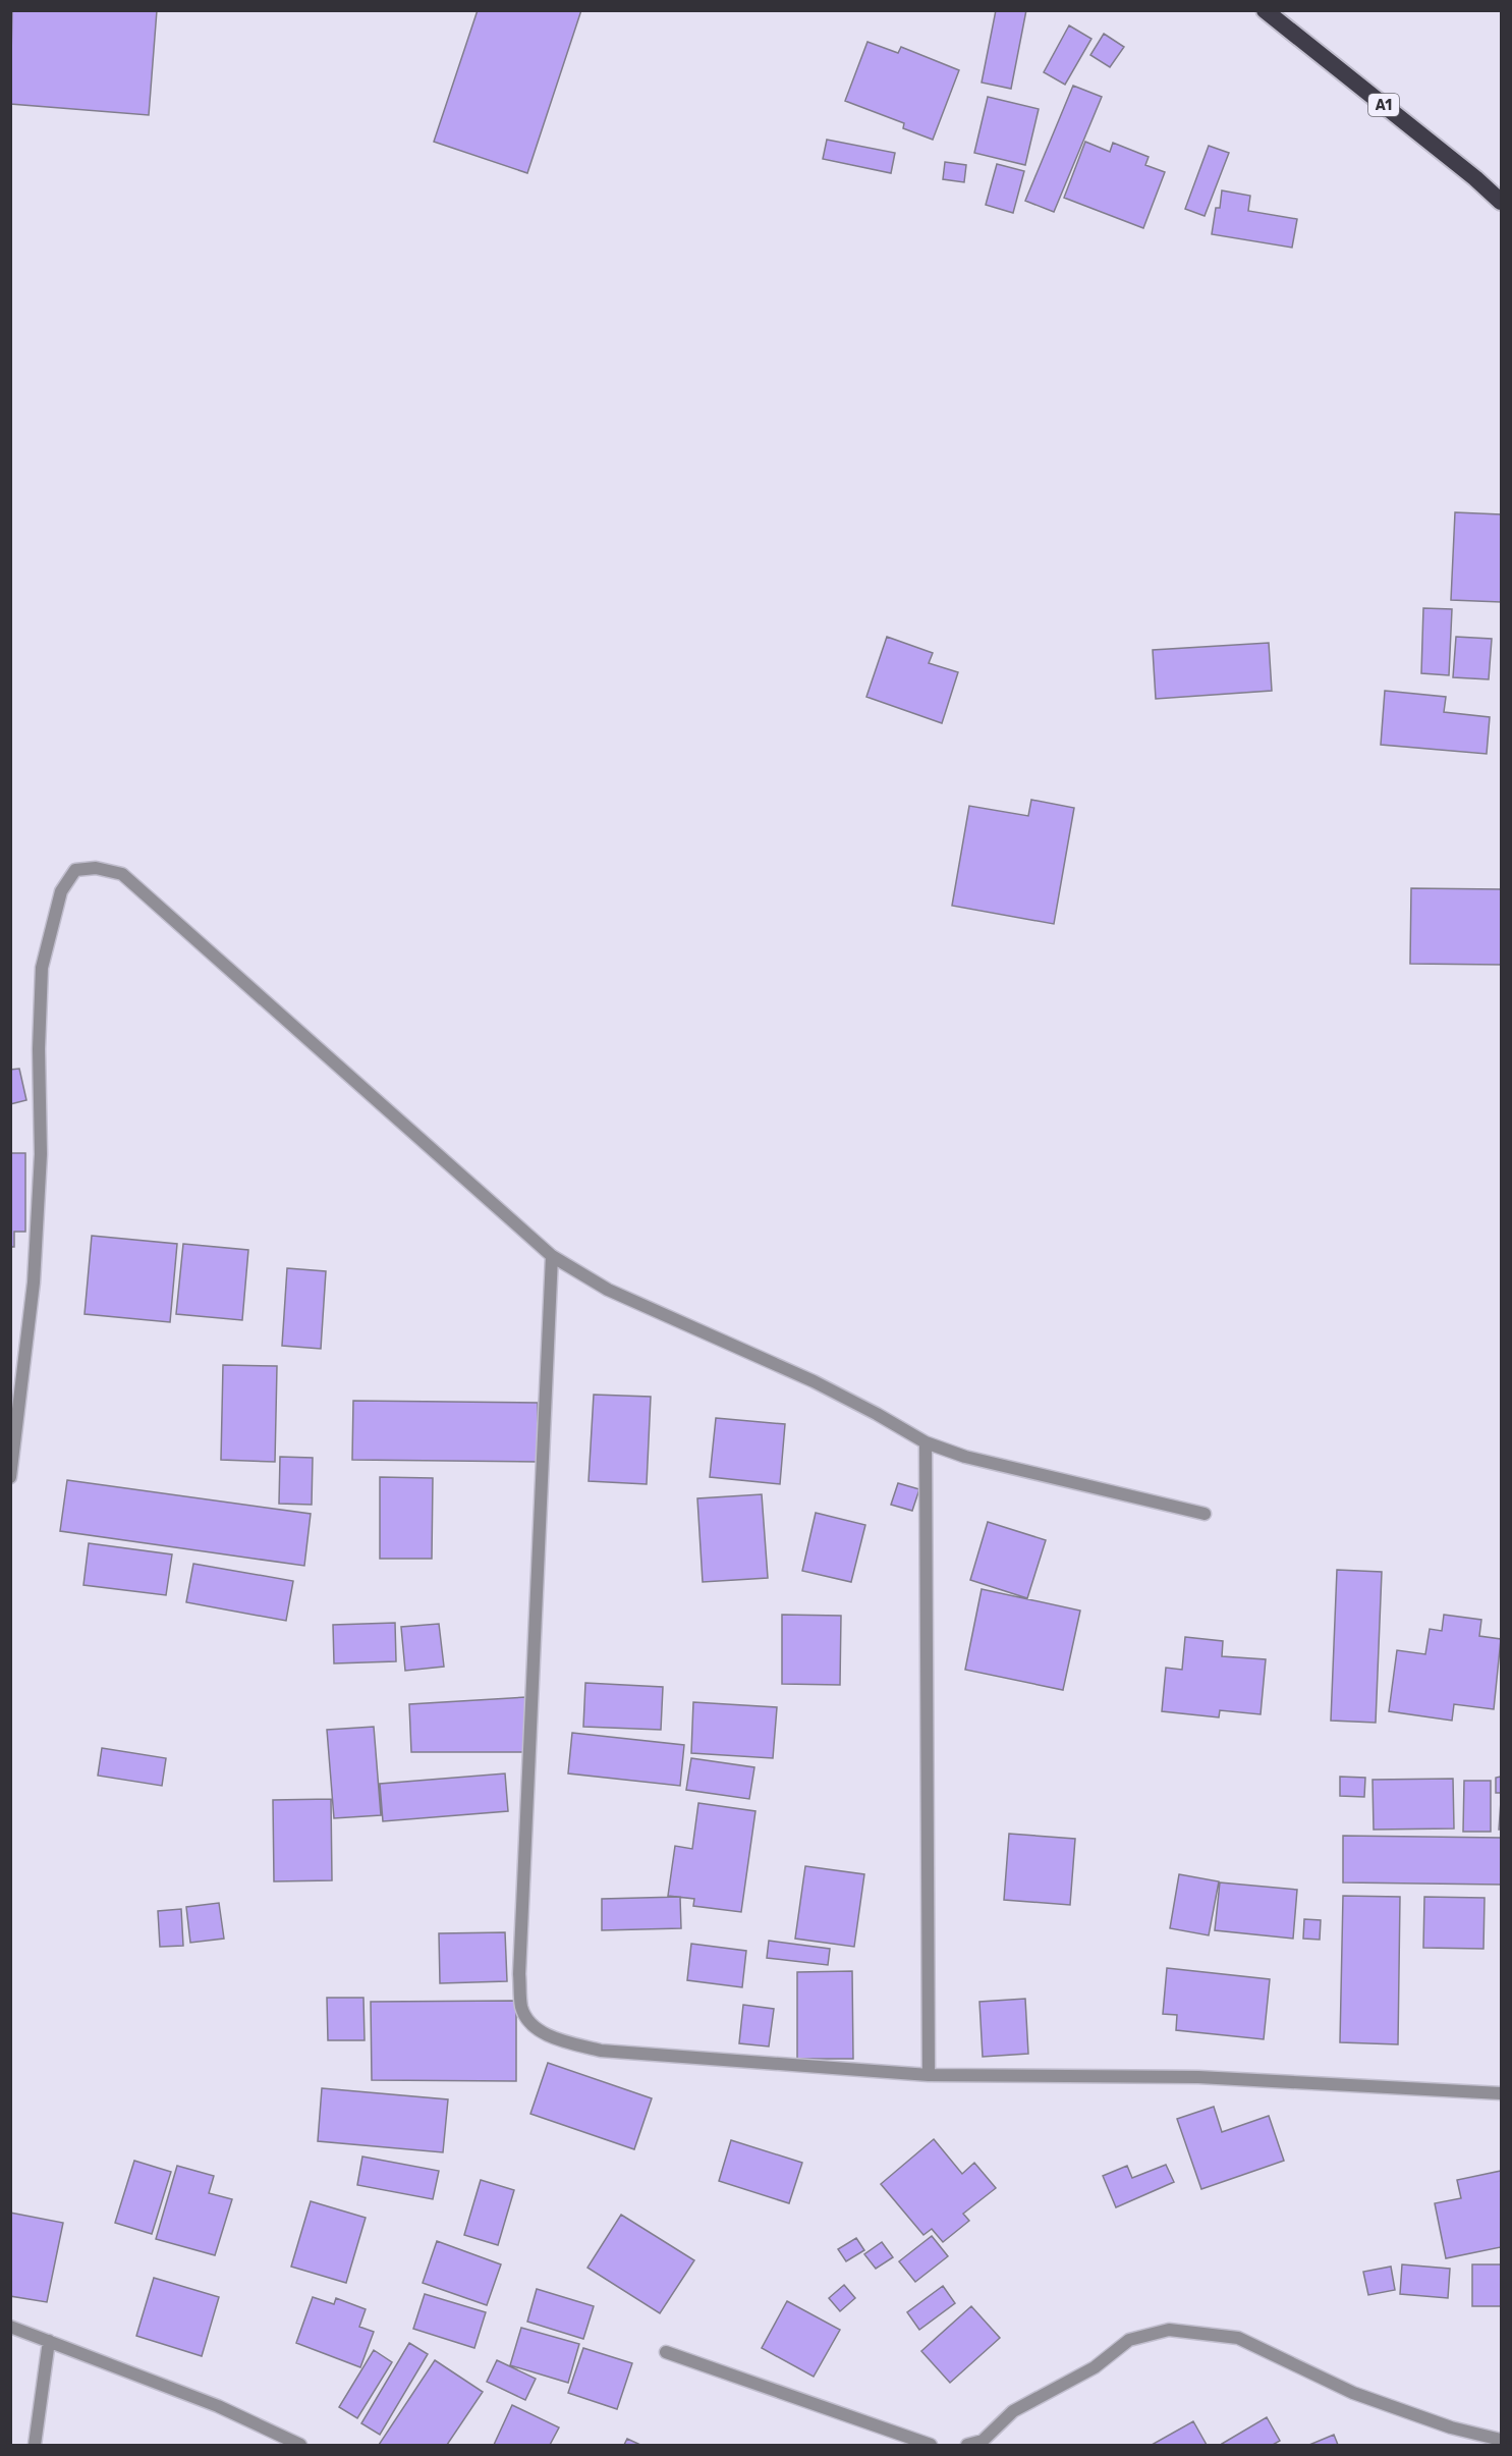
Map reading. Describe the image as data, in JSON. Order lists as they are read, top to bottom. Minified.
{"streets":{"highway":["A1"]}}
